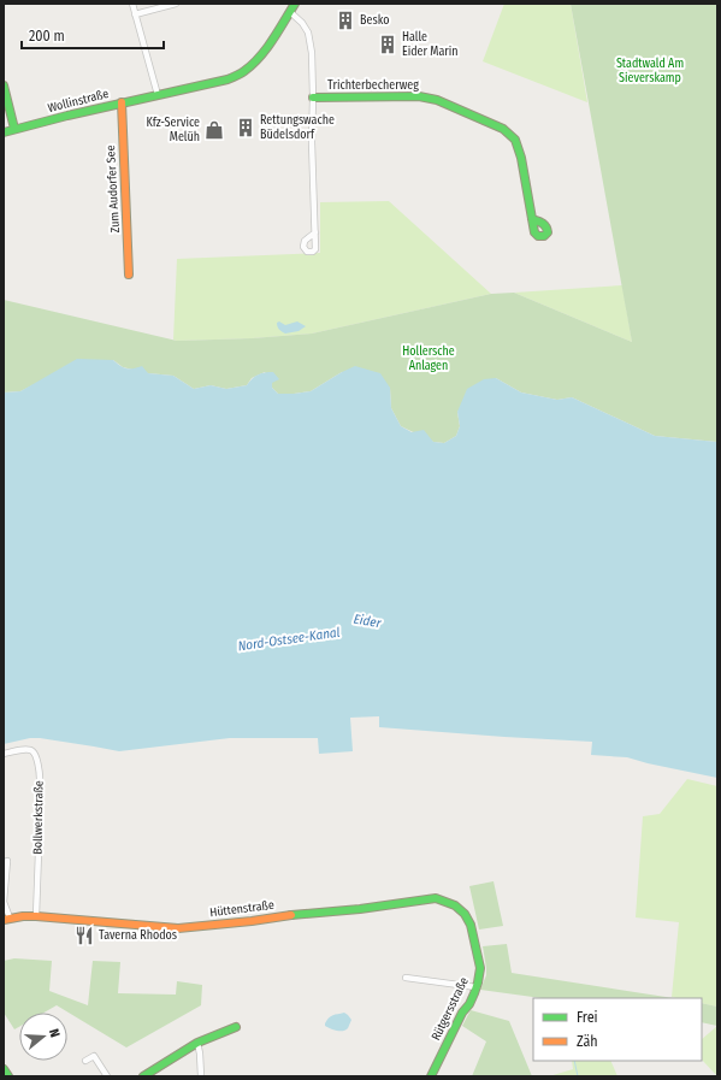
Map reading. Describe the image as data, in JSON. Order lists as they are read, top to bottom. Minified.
{"streets":{"street":["Trichterbecherweg","Wollinstraße","Zum Audorfer See","Bollwerkstraße","Hüttenstraße","Rütgersstraße"]},"crossings":[["Trichterbecherweg","Wollinstraße"],["Wollinstraße","Zum Audorfer See"],["Bollwerkstraße","Hüttenstraße"],["Hüttenstraße","Rütgersstraße"]],"water":["Eider","Nord-Ostsee-Kanal"],"parks":["Stadtwald Am Sieverskamp","Hollersche Anlagen"],"places":{"building":["Besko","Halle Eider Marin","Rettungswache Büdelsdorf"],"shop":["Kfz-Service Melüh"],"restaurant":["Taverna Rhodos"]},"legend":["Frei","Zäh"],"scale_bar":"200 m","north":"right"}
